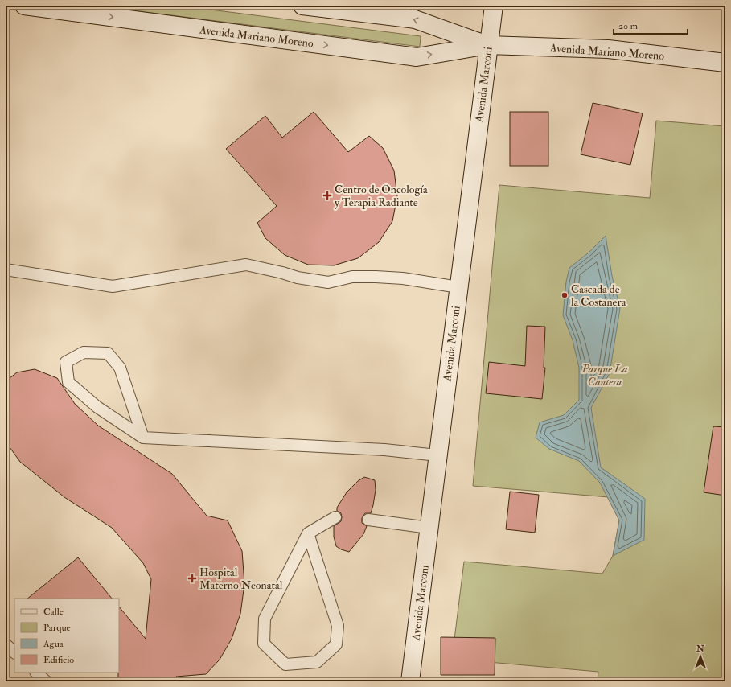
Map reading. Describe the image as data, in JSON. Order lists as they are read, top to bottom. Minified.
{"streets":{"main road":["Avenida Mariano Moreno","Avenida Marconi"]},"crossings":[["Avenida Mariano Moreno","Avenida Marconi"]],"parks":["Parque La Cantera"],"places":{"health":["Centro de Oncología y Terapia Radiante","Hospital Materno Neonatal"],"other":["Cascada de la Costanera"]},"legend":["Calle","Parque","Agua","Edificio"],"scale_bar":"20 m","north":"top"}
